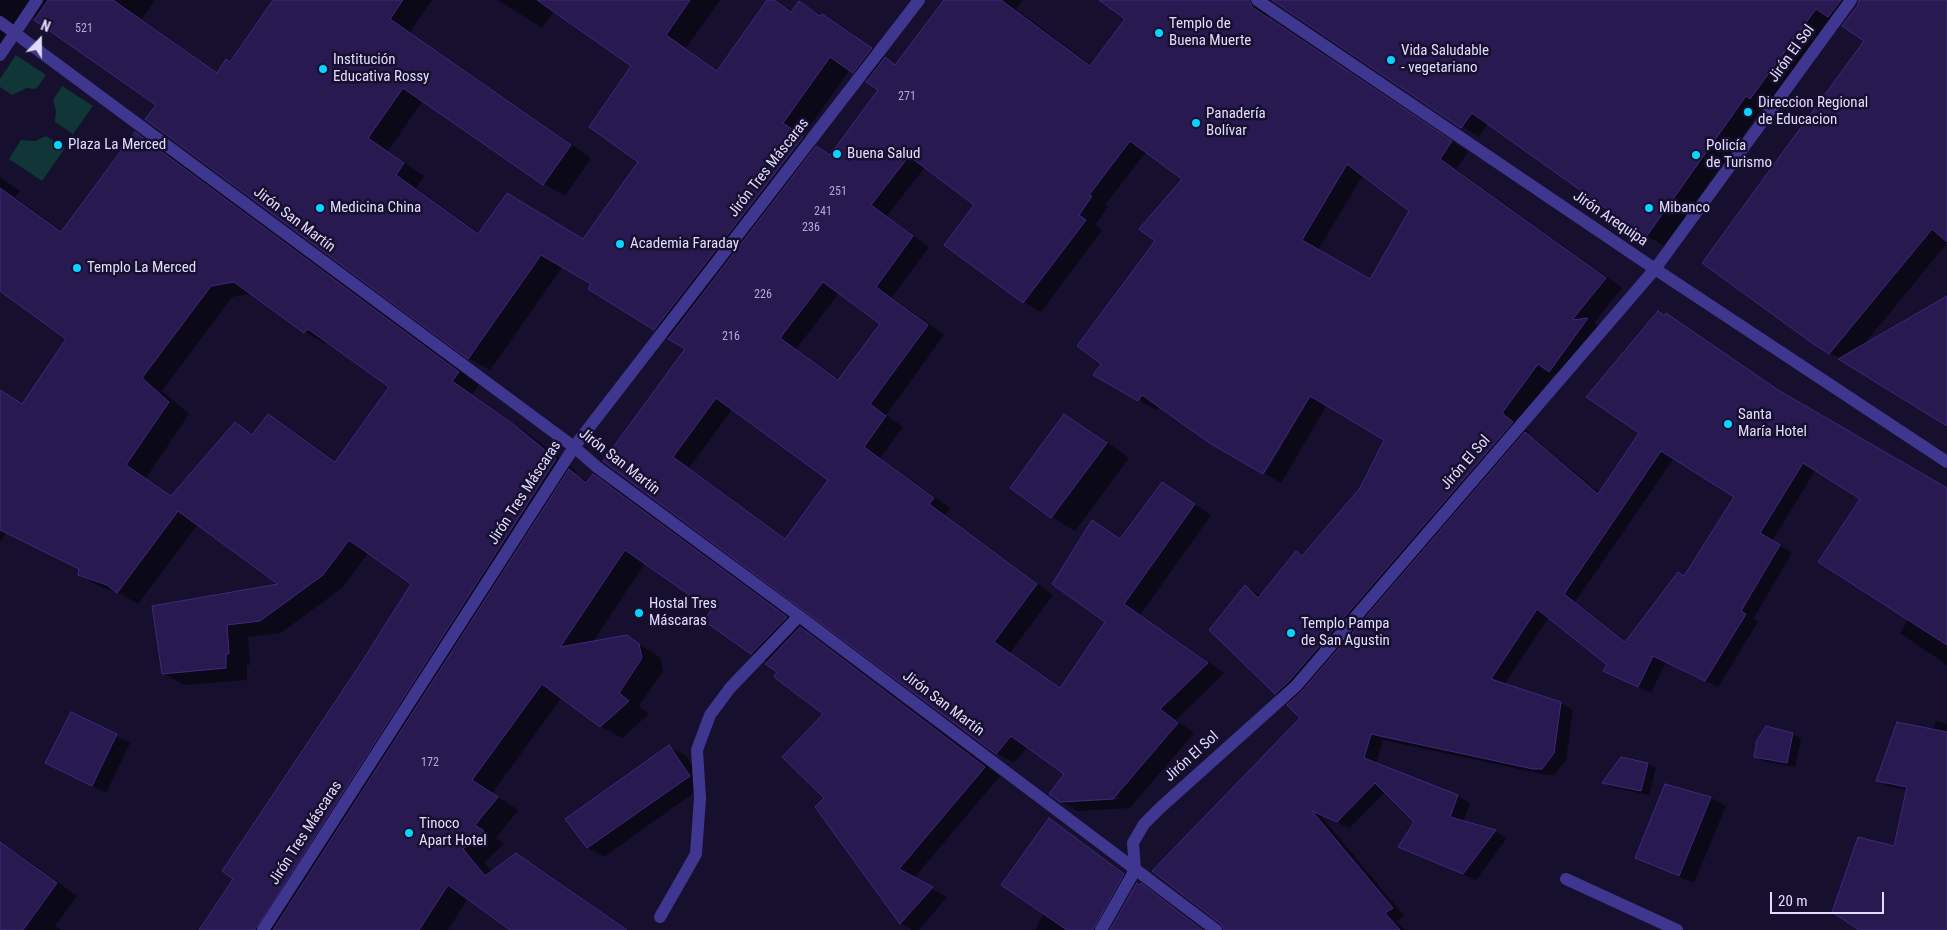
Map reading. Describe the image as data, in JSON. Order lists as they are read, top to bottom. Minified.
{"streets":{"street":["Jirón El Sol","Jirón Tres Máscaras","Jirón Arequipa","Jirón San Martín"]},"crossings":[["Jirón El Sol","Jirón Arequipa"],["Jirón El Sol","Jirón San Martín"],["Jirón Tres Máscaras","Jirón San Martín"]],"places":["Templo de Buena Muerte","Vida Saludable - vegetariano","Institución Educativa Rossy","Direccion Regional de Educacion","Panadería Bolívar","Plaza La Merced","Buena Salud","Policía de Turismo","Medicina China","Mibanco","Academia Faraday","Templo La Merced","Santa María Hotel","Hostal Tres Máscaras","Templo Pampa de San Agustin","Tinoco Apart Hotel"],"house_numbers":["521","271","251","241","236","226","216","172"],"scale_bar":"20 m","north":"top"}
